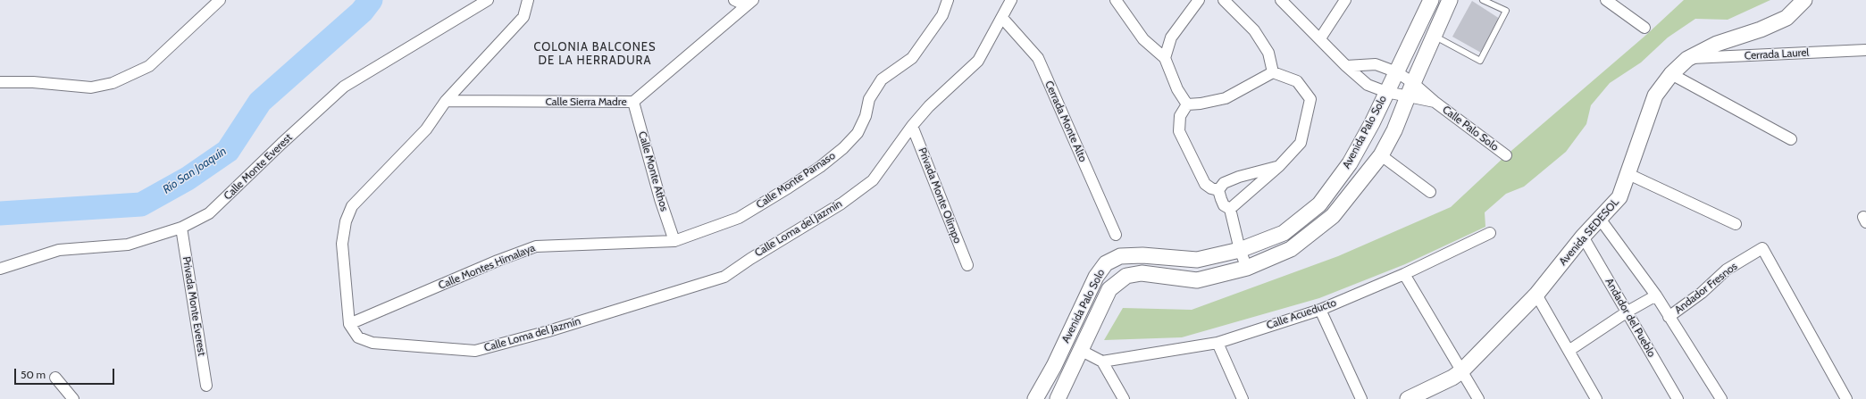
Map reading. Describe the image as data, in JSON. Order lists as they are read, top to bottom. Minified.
{"streets":{"main road":["Avenida Palo Solo","Avenida SEDESOL"],"street":["Cerrada Laurel","Calle Sierra Madre","Cerrada Monte Alto","Calle Palo Solo","Calle Monte Everest","Calle Monte Athos","Calle Monte Parnaso","Privada Monte Olimpo","Calle Loma del Jazmín","Calle Montes Himalaya","Andador Fresnos","Privada Monte Everest","Calle Acueducto","Andador del Pueblo"]},"crossings":[["Cerrada Laurel","Avenida SEDESOL"],["Calle Sierra Madre","Calle Monte Athos"],["Cerrada Monte Alto","Calle Loma del Jazmín"],["Calle Palo Solo","Avenida Palo Solo"],["Calle Monte Everest","Privada Monte Everest"],["Calle Monte Athos","Calle Monte Parnaso"],["Calle Monte Athos","Calle Montes Himalaya"],["Calle Monte Parnaso","Calle Montes Himalaya"],["Privada Monte Olimpo","Calle Loma del Jazmín"],["Calle Loma del Jazmín","Calle Montes Himalaya"],["Avenida SEDESOL","Andador del Pueblo"]],"districts":["COLONIA BALCONES DE LA HERRADURA"],"water":["Río San Joaquín"],"scale_bar":"50 m"}
